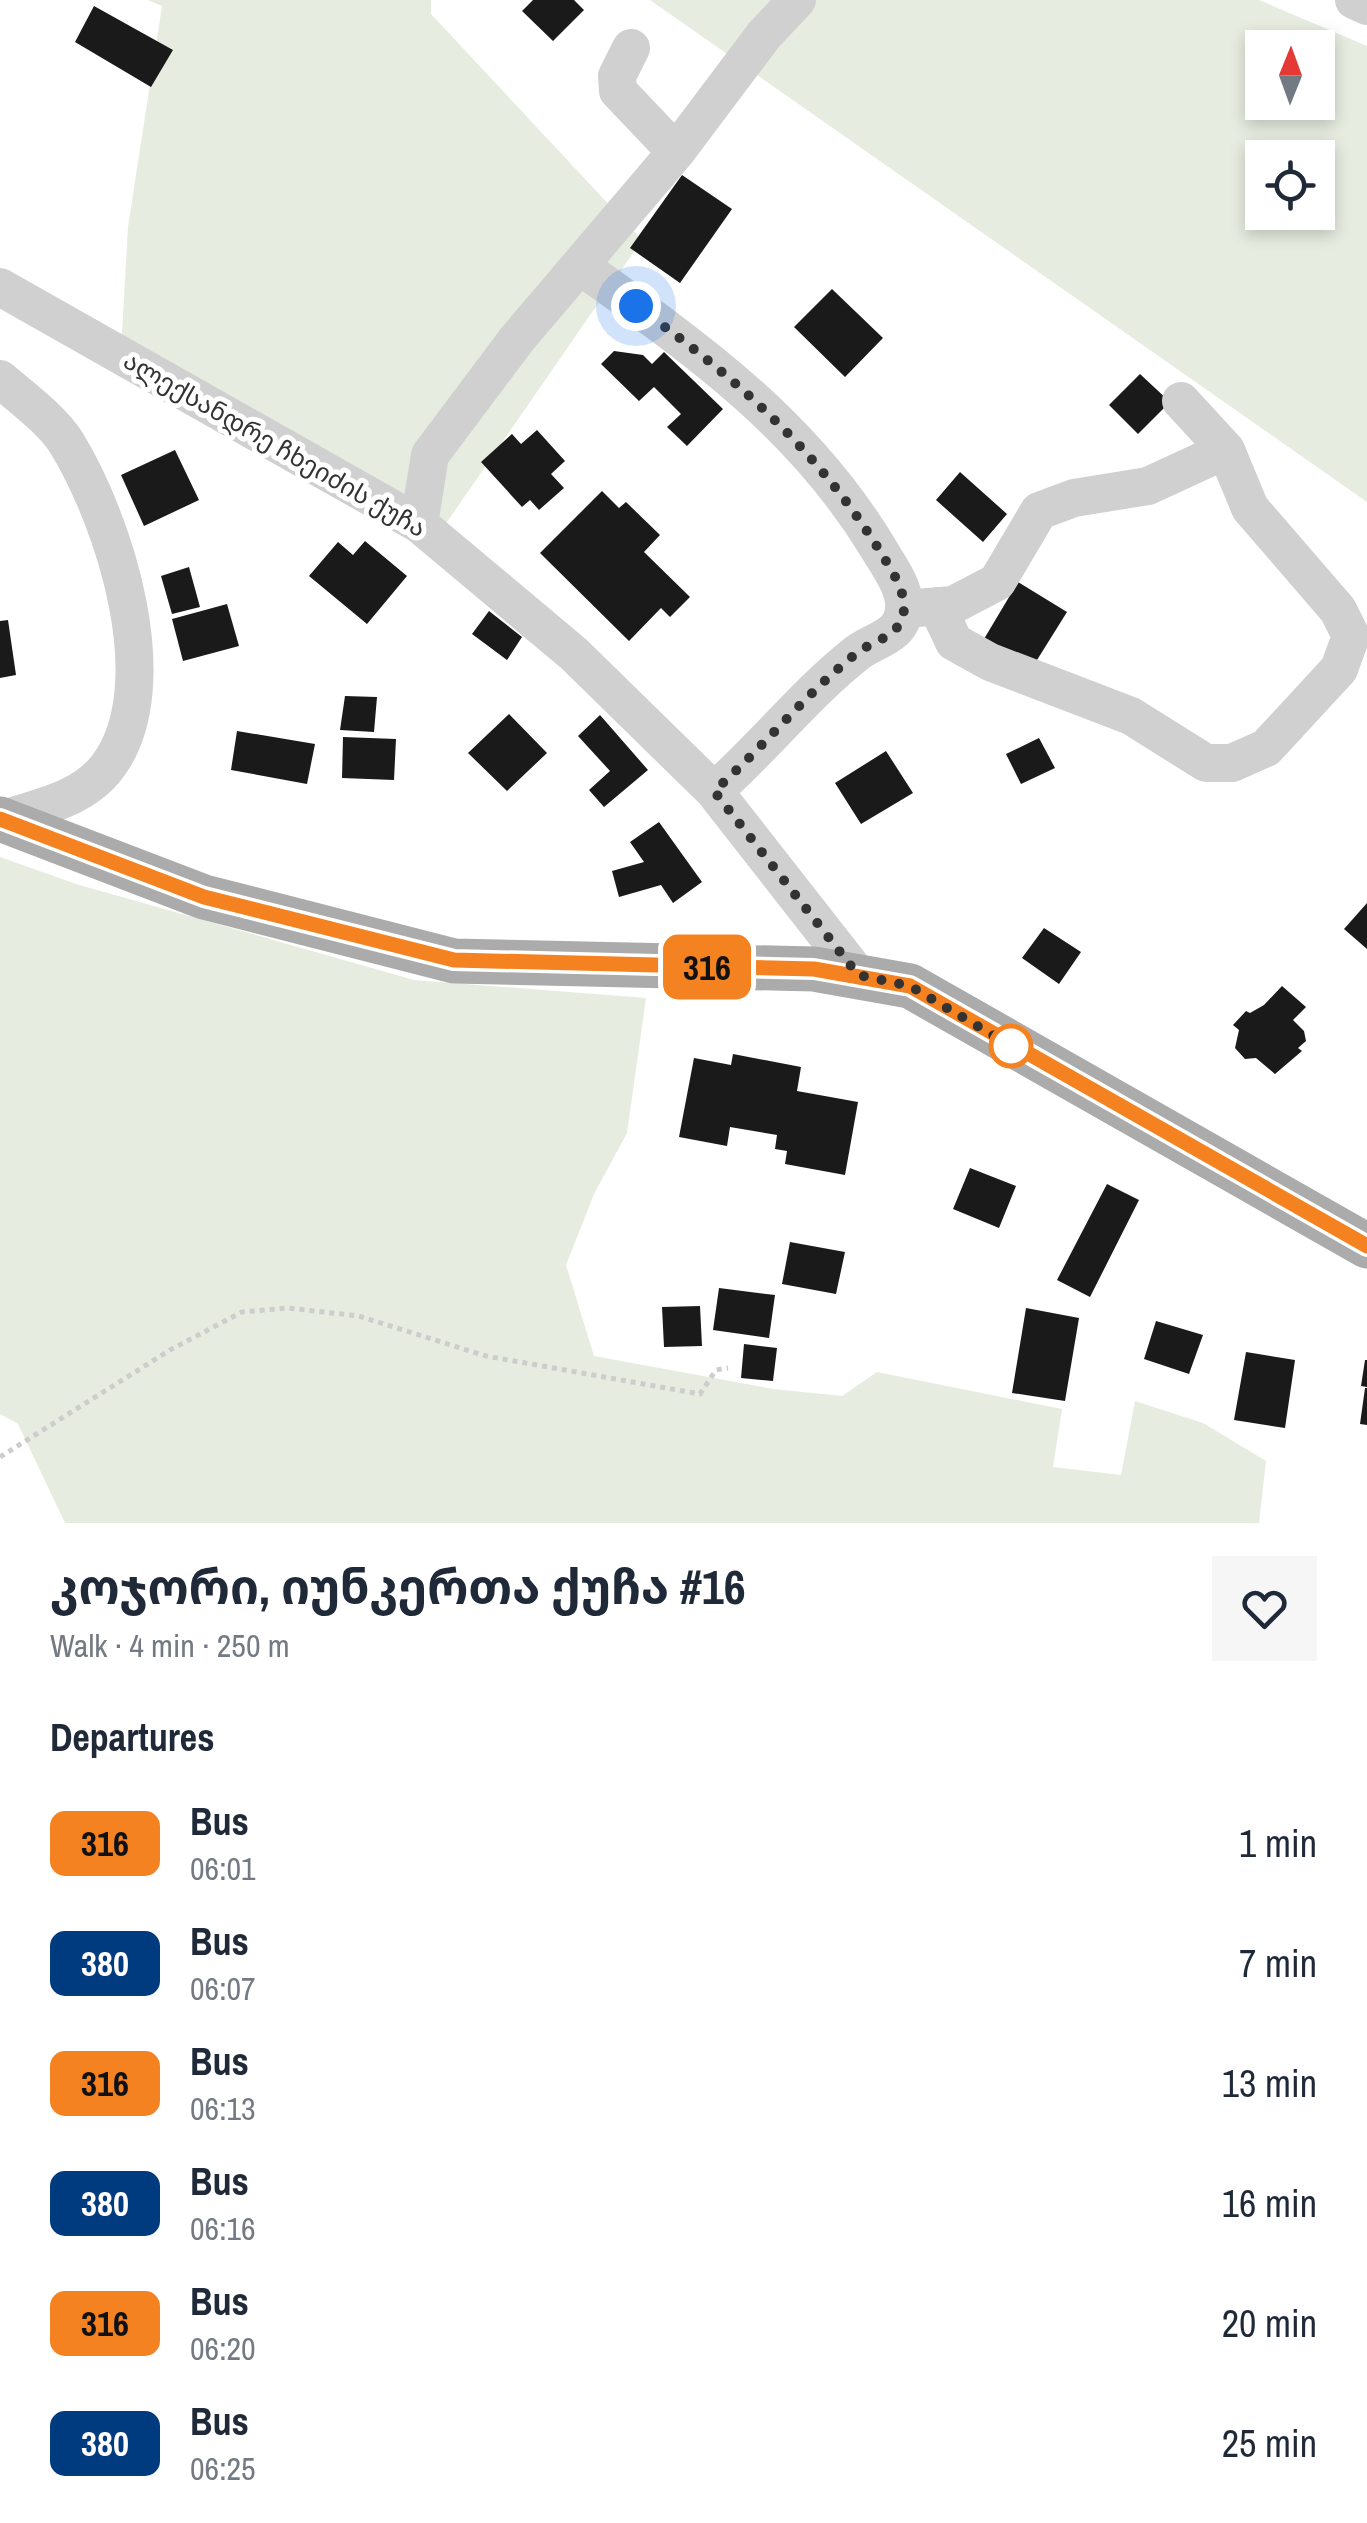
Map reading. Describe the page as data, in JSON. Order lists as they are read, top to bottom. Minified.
{"streets":{"street":["ალექსანდრე ჩხეიძის ქუჩა"]},"lines":["bus line 316"],"north":"top","page":{"on_map":"316","heading":[["კოჯორი, იუნკერთა ქუჩა #16","Walk · 4 min · 250 m"],"Departures"],"list":[{"mark":"316","name":"Bus","note":"06:01","value":"1 min"},{"mark":"380","name":"Bus","note":"06:07","value":"7 min"},{"mark":"316","name":"Bus","note":"06:13","value":"13 min"},{"mark":"380","name":"Bus","note":"06:16","value":"16 min"},{"mark":"316","name":"Bus","note":"06:20","value":"20 min"},{"mark":"380","name":"Bus","note":"06:25","value":"25 min"}]}}
